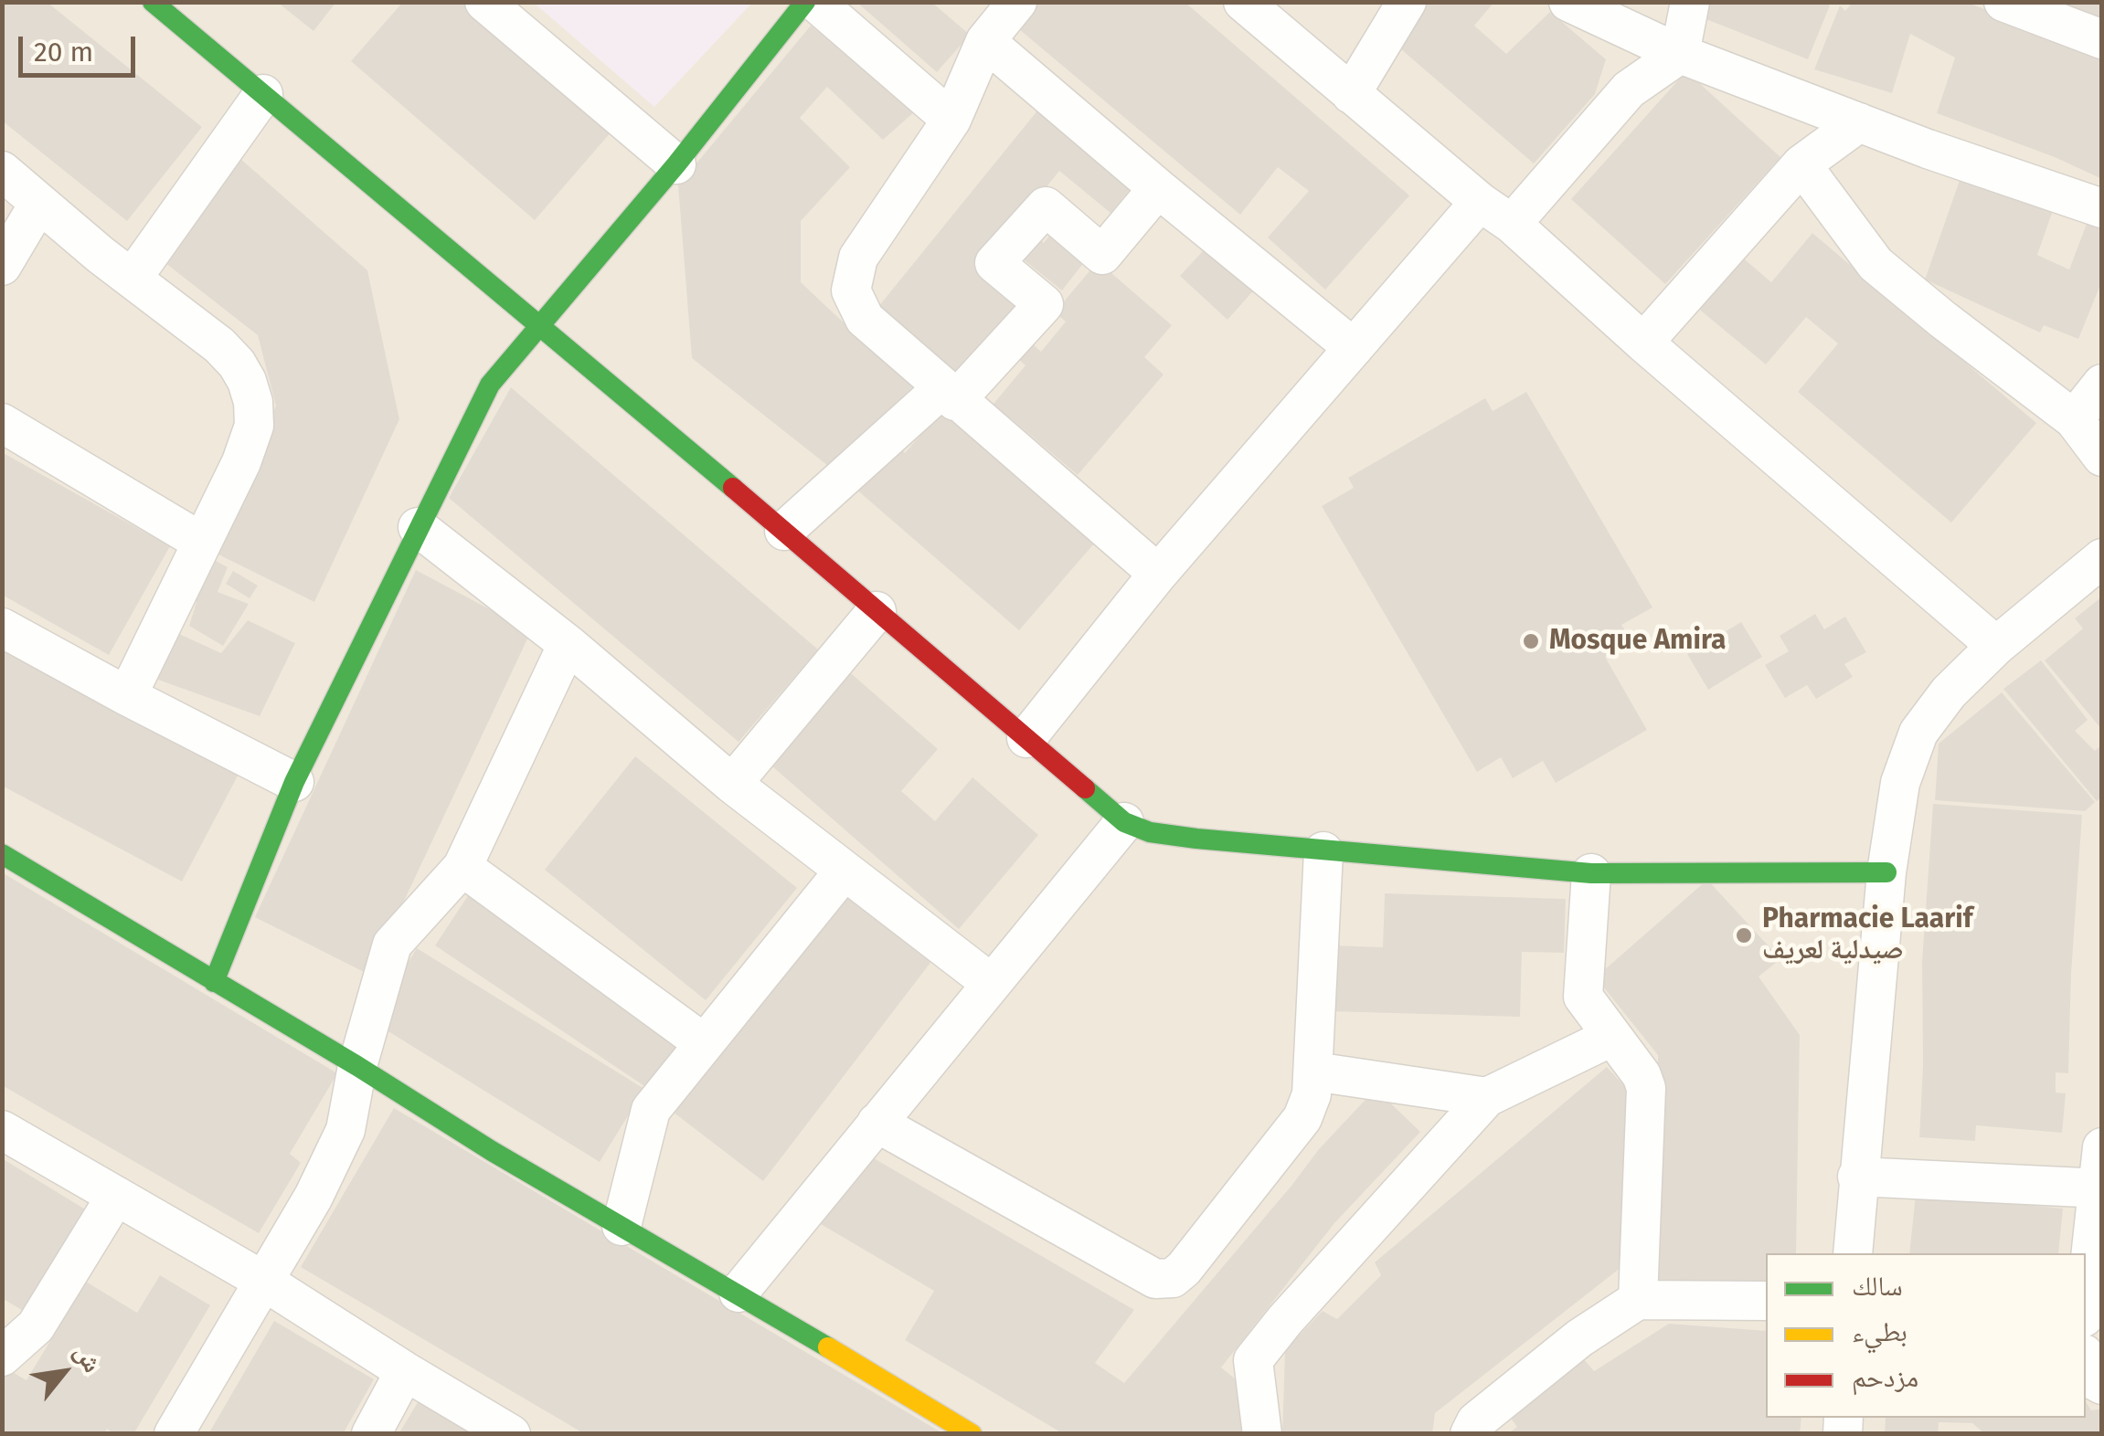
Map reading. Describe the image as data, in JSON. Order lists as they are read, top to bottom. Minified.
{"places":["Mosque Amira","Pharmacie Laarif صيدلية لعريف"],"legend":["سالك","بطيء","مزدحم"],"scale_bar":"20 m","north":"top right"}
